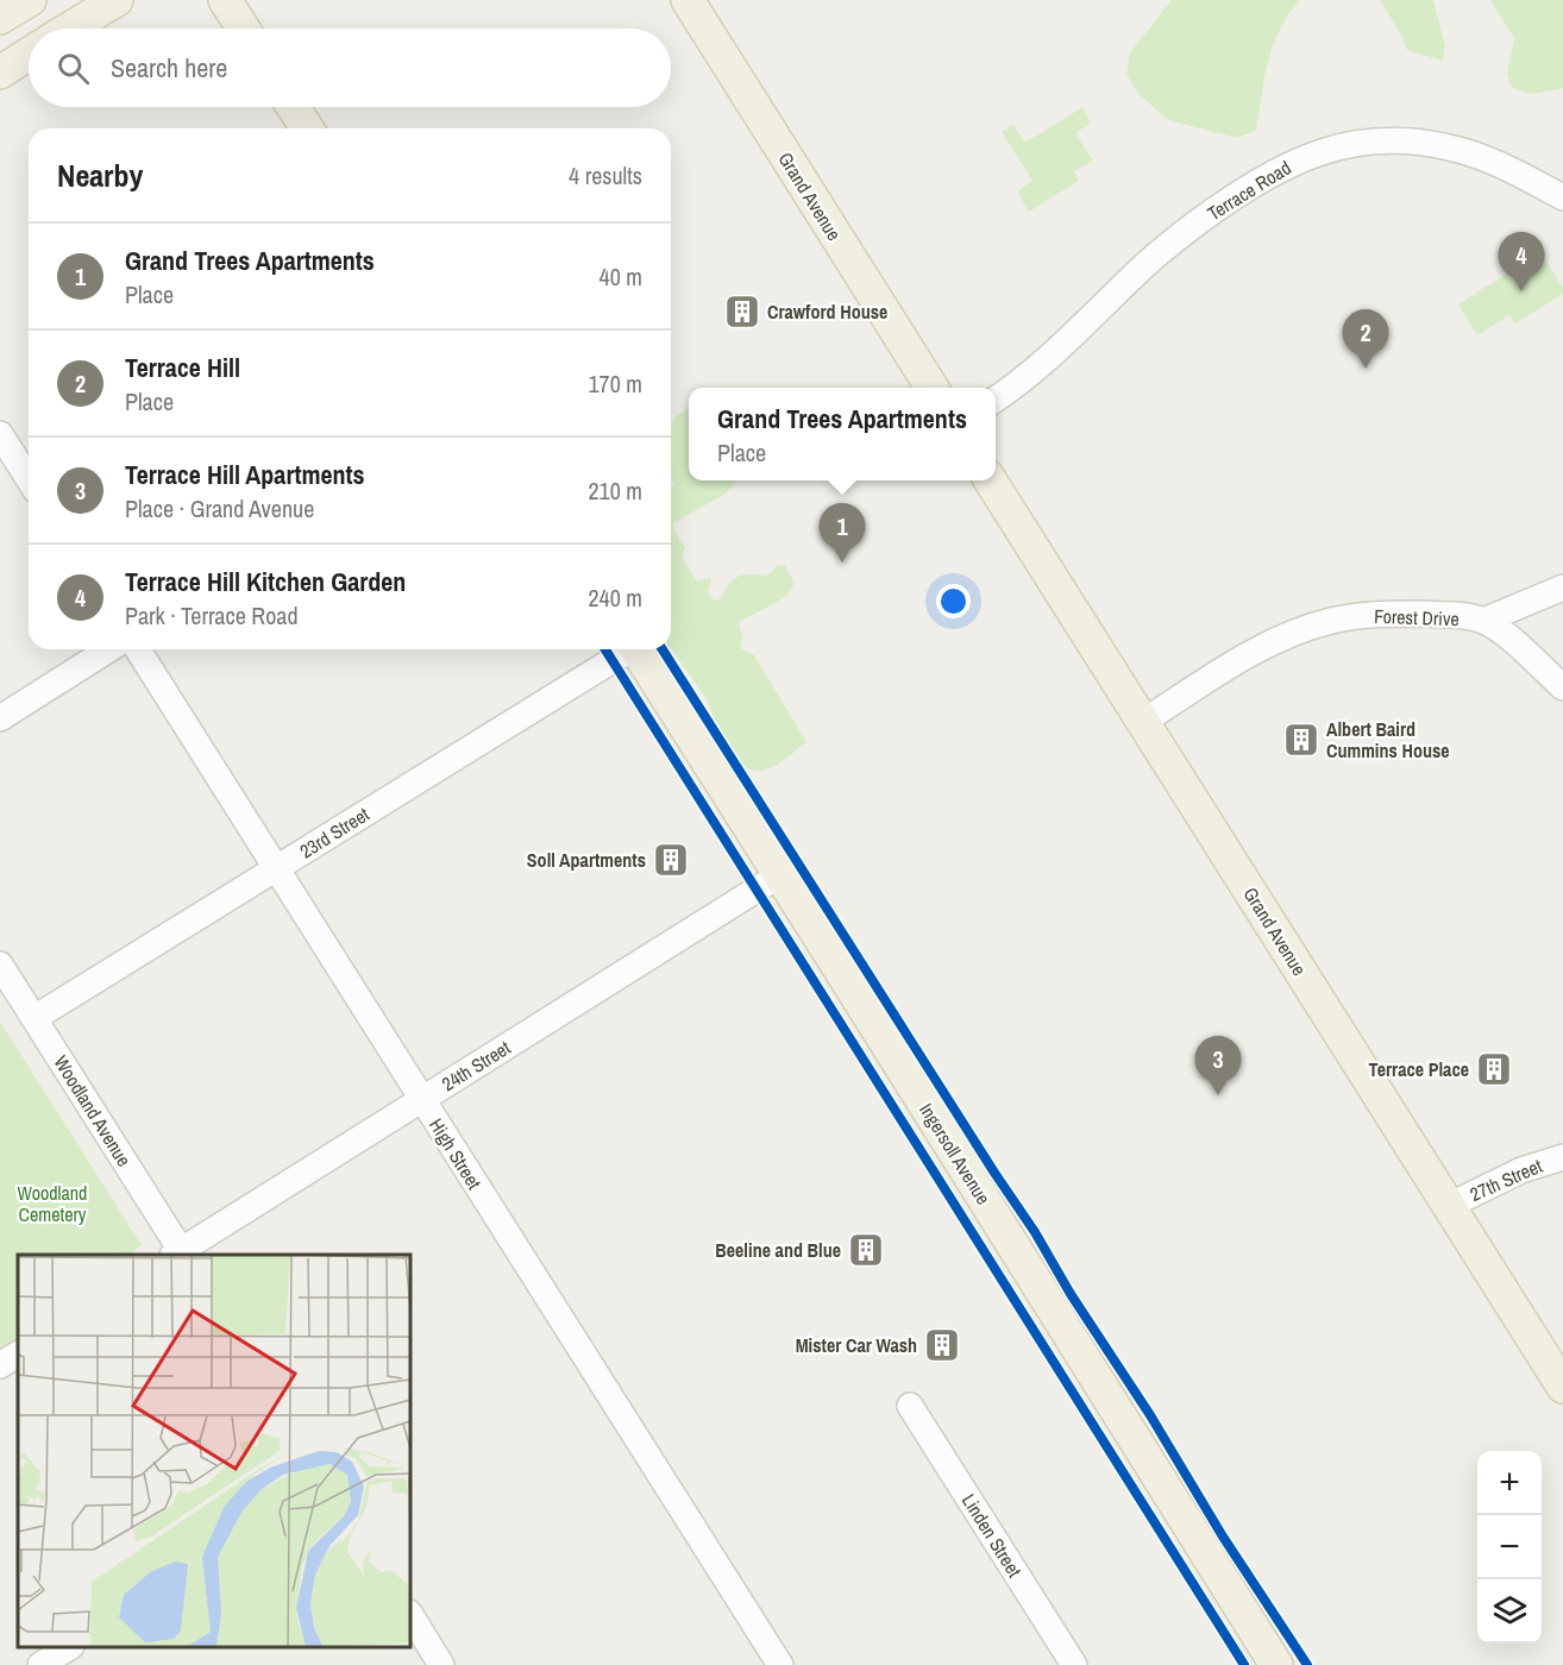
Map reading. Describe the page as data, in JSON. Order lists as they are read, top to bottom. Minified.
{"streets":{"main road":["Grand Avenue","Ingersoll Avenue"],"street":["Terrace Road","Forest Drive","23rd Street","24th Street","Woodland Avenue","High Street","27th Street","Linden Street"]},"crossings":[["Grand Avenue","Forest Drive"],["Grand Avenue","27th Street"],["23rd Street","Woodland Avenue"],["23rd Street","High Street"],["24th Street","Woodland Avenue"],["24th Street","High Street"],["24th Street","Ingersoll Avenue"]],"parks":["Woodland Cemetery"],"places":{"building":["Crawford House","Albert Baird Cummins House","Soll Apartments","Terrace Place","Beeline and Blue","Mister Car Wash"]},"page":{"search":"Search here","heading":["Nearby","4 results"],"list":[{"mark":"1","name":"Grand Trees Apartments","note":"Place","value":"40 m"},{"mark":"2","name":"Terrace Hill","note":"Place","value":"170 m"},{"mark":"3","name":"Terrace Hill Apartments","note":"Place · Grand Avenue","value":"210 m"},{"mark":"4","name":"Terrace Hill Kitchen Garden","note":"Park · Terrace Road","value":"240 m"}],"pins":["4","2","1","3"],"popup":["Grand Trees Apartments","Place"],"map_buttons":["+","−"]}}
